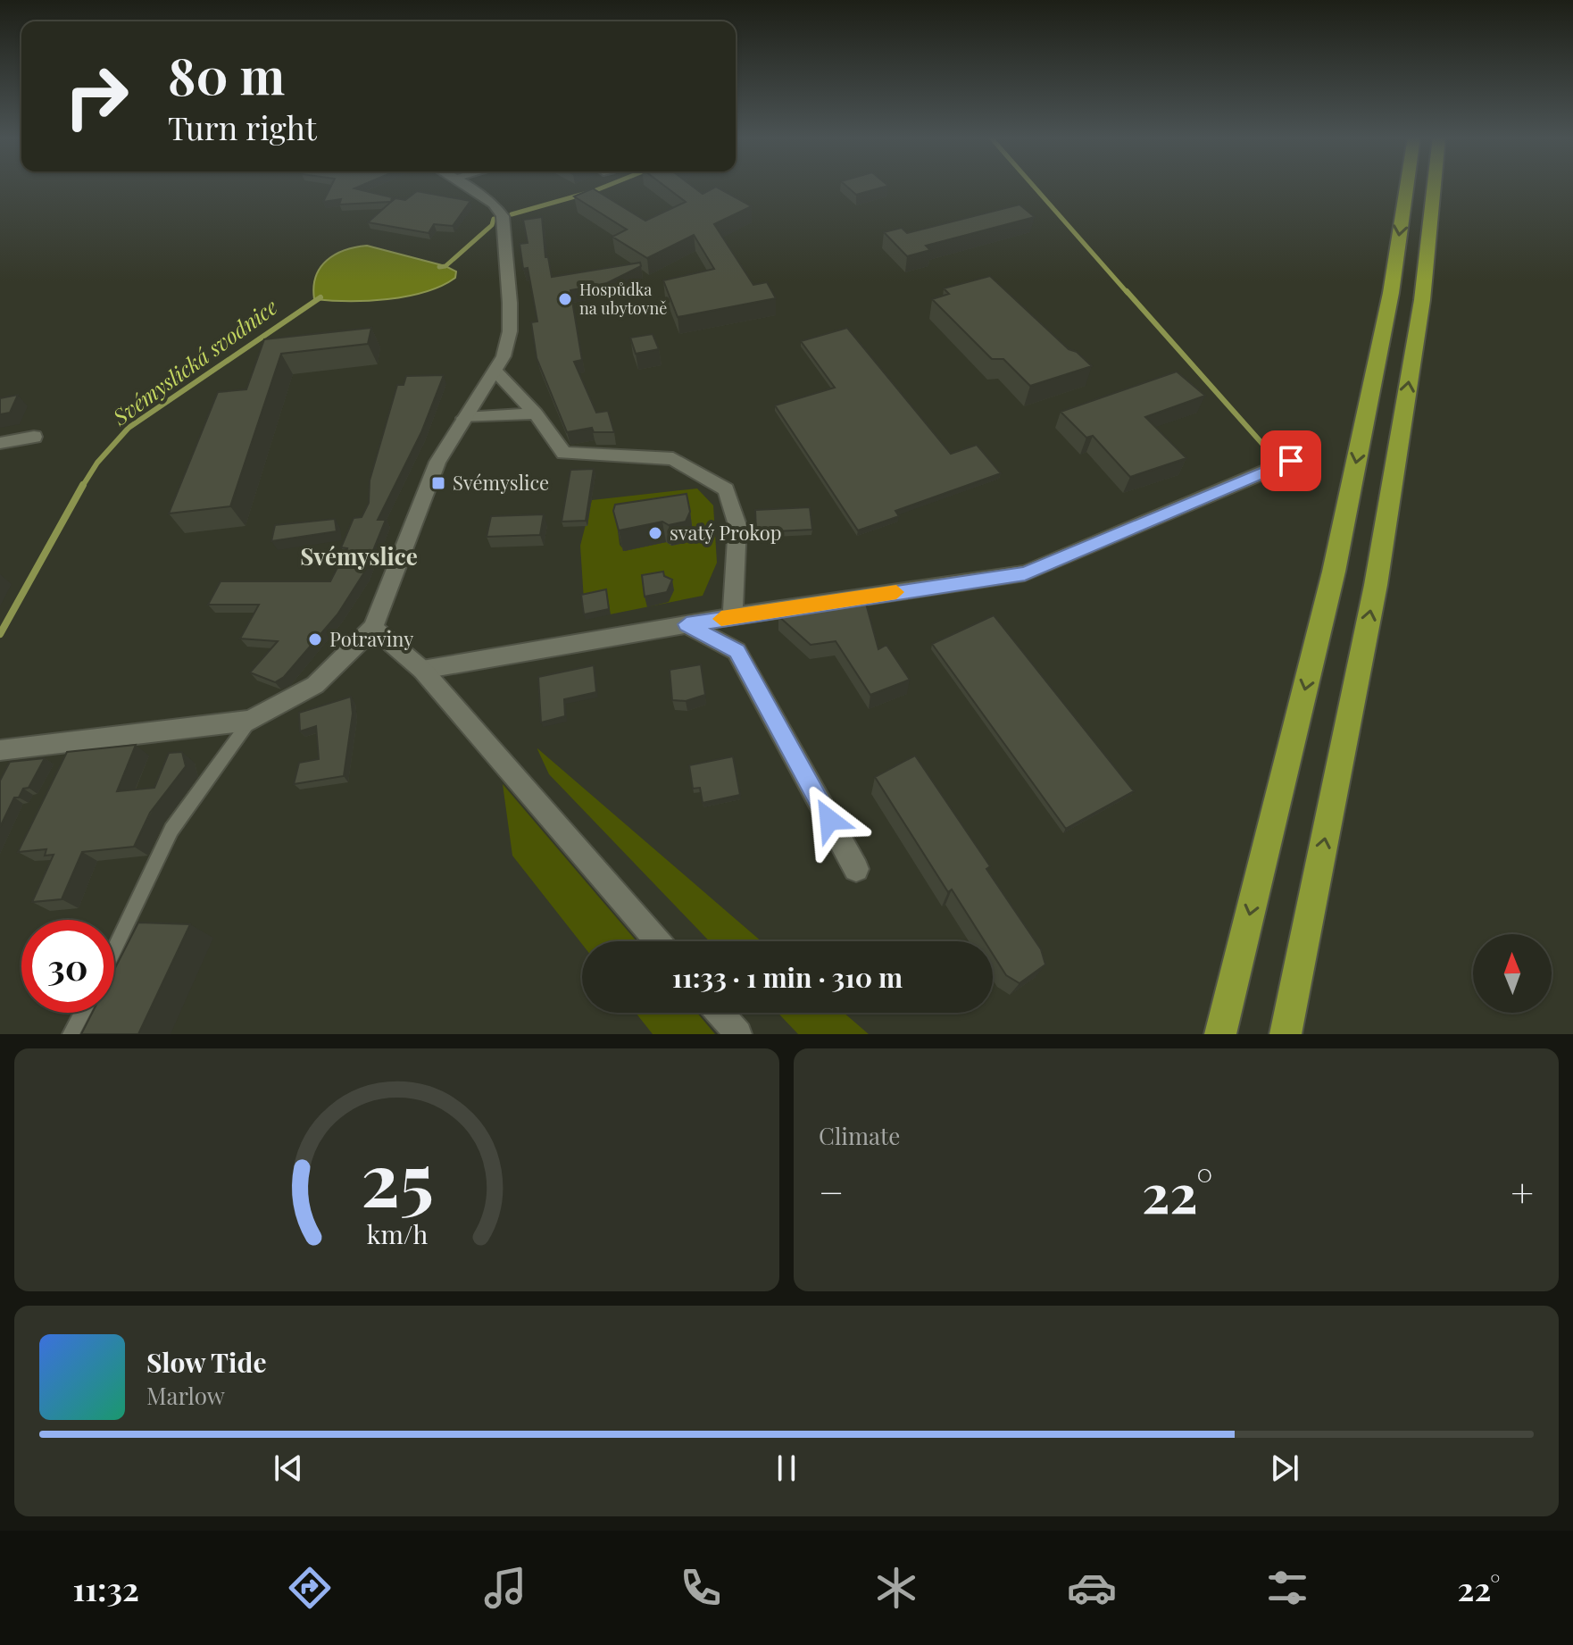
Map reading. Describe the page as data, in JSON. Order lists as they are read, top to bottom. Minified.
{"districts":["Svémyslice"],"water":["Svémyslická svodnice"],"places":{"other":["Hospůdka na ubytovně","svatý Prokop","Potraviny"],"transit":["Svémyslice"]},"north":"top","page":{"turn":["80 m","Turn right"],"limit":"30","trip":"11:33 · 1 min · 310 m","tile":"Climate","heat":["−","22°","+"],"song":["Slow Tide","Marlow"],"tabs":["11:32","22°"],"gauge":["25","km/h"]}}
